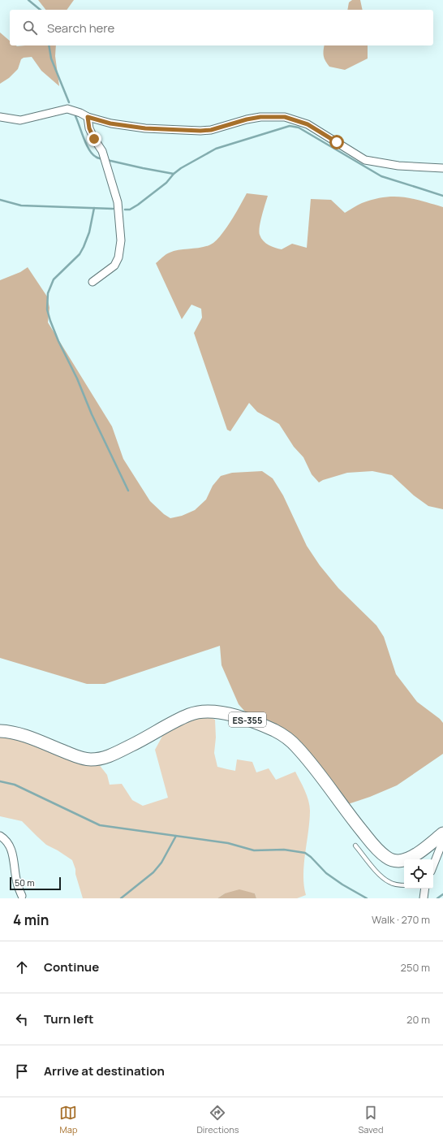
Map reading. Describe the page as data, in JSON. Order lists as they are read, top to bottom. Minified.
{"streets":{"main road":["ES-355"]},"scale_bar":"50 m","page":{"search":"Search here","scale":"50 m","heading":["4 min","Walk · 270 m"],"list":[["Continue","250 m"],["Turn left","20 m"],"Arrive at destination"],"nav":["Map","Directions","Saved"]}}
